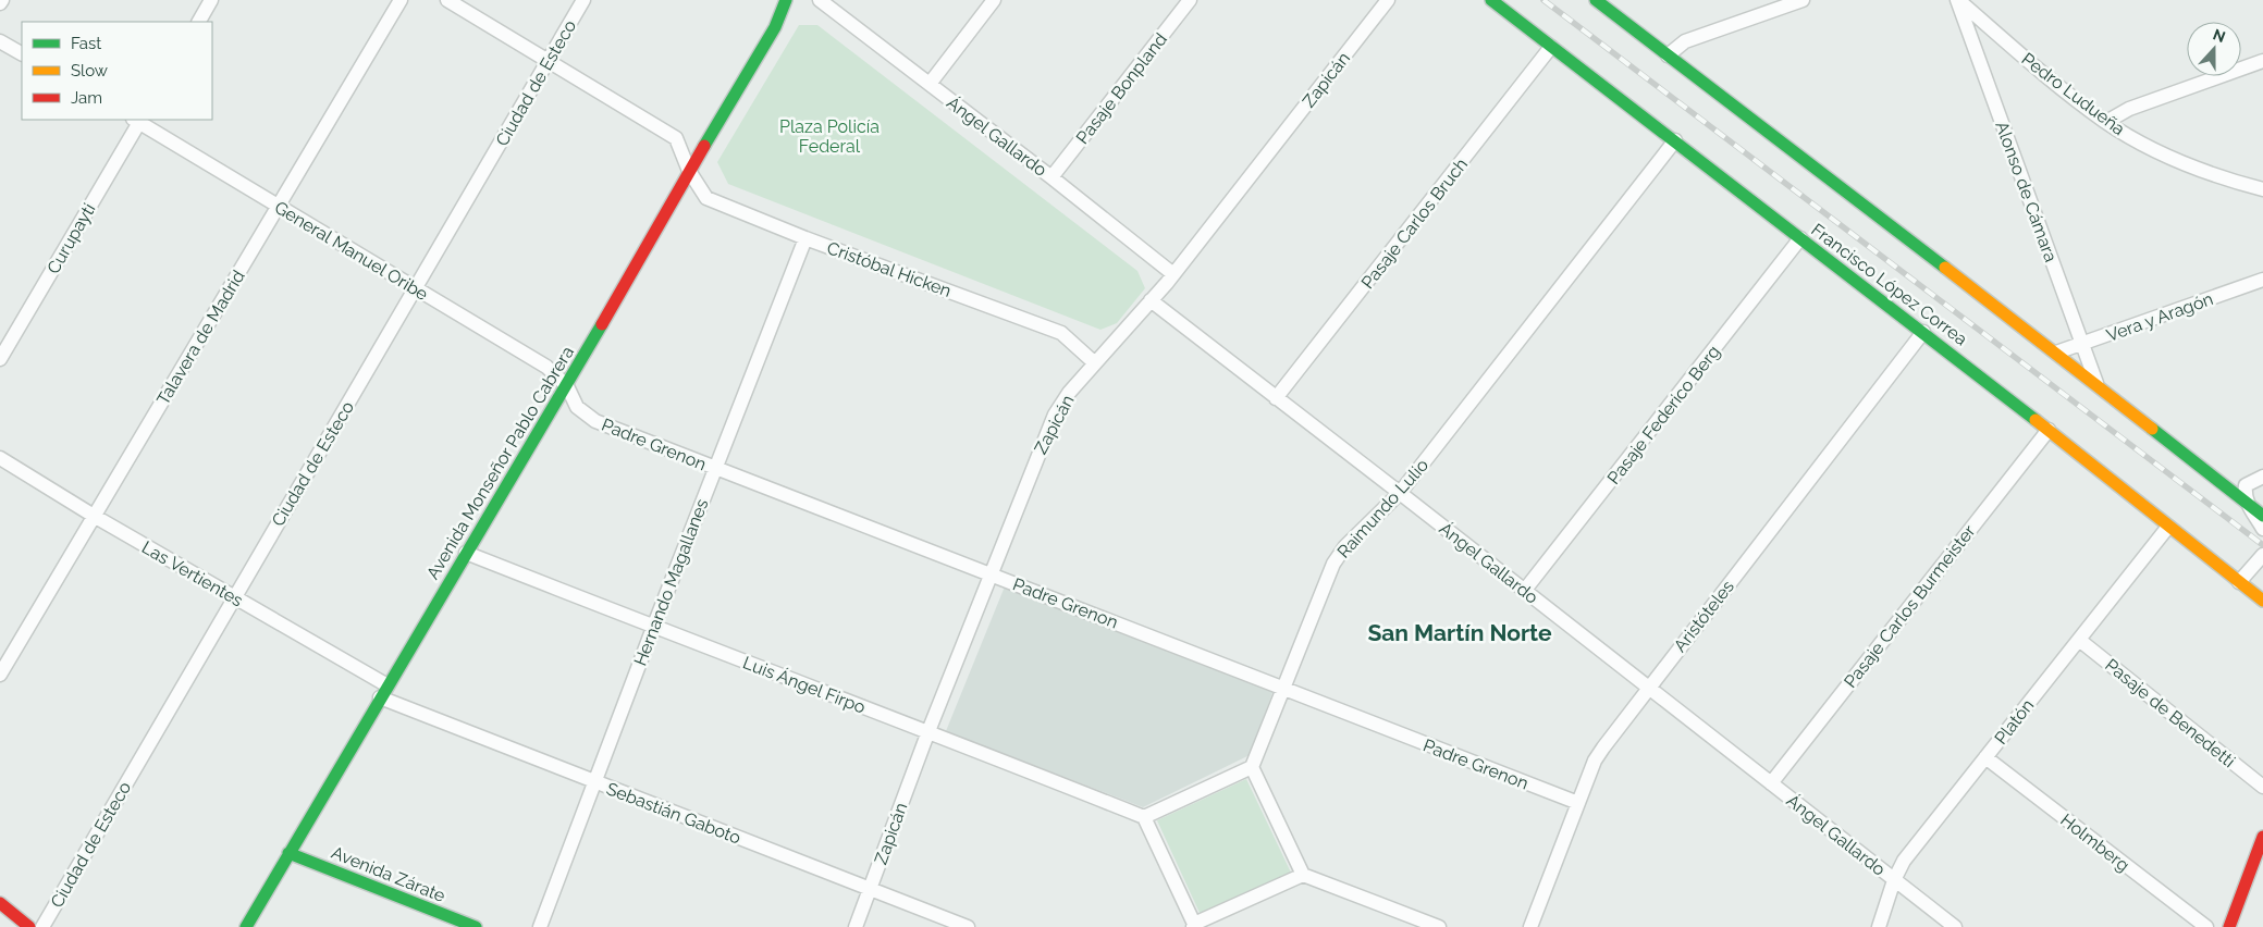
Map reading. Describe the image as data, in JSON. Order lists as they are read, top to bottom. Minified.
{"streets":{"main road":["Francisco López Correa","Avenida Monseñor Pablo Cabrera","Avenida Zárate"],"street":["Zapicán","Ciudad de Esteco","Pasaje Bonpland","Pedro Ludueña","Ángel Gallardo","Alonso de Cámara","Pasaje Carlos Bruch","Curupayti","General Manuel Oribe","Cristóbal Hicken","Vera y Aragón","Talavera de Madrid","Pasaje Federico Berg","Padre Grenon","Raimundo Lulio","Las Vertientes","Hernando Magallanes","Pasaje Carlos Burmeister","Aristóteles","Luis Ángel Firpo","Pasaje de Benedetti","Platón","Sebastián Gaboto","Holmberg"]},"crossings":[["Zapicán","Ángel Gallardo"],["Zapicán","Cristóbal Hicken"],["Zapicán","Padre Grenon"],["Zapicán","Luis Ángel Firpo"],["Zapicán","Sebastián Gaboto"],["Ciudad de Esteco","General Manuel Oribe"],["Ciudad de Esteco","Cristóbal Hicken"],["Ciudad de Esteco","Las Vertientes"],["Pasaje Bonpland","Ángel Gallardo"],["Pedro Ludueña","Alonso de Cámara"],["Ángel Gallardo","Pasaje Carlos Bruch"],["Ángel Gallardo","Pasaje Federico Berg"],["Ángel Gallardo","Raimundo Lulio"],["Ángel Gallardo","Pasaje Carlos Burmeister"],["Ángel Gallardo","Aristóteles"],["Ángel Gallardo","Platón"],["Alonso de Cámara","Vera y Aragón"],["Pasaje Carlos Bruch","Francisco López Correa"],["Curupayti","General Manuel Oribe"],["General Manuel Oribe","Talavera de Madrid"],["General Manuel Oribe","Padre Grenon"],["General Manuel Oribe","Avenida Monseñor Pablo Cabrera"],["Cristóbal Hicken","Avenida Monseñor Pablo Cabrera"],["Cristóbal Hicken","Hernando Magallanes"],["Francisco López Correa","Pasaje Federico Berg"],["Francisco López Correa","Raimundo Lulio"],["Francisco López Correa","Pasaje Carlos Burmeister"],["Francisco López Correa","Aristóteles"],["Francisco López Correa","Platón"],["Talavera de Madrid","Las Vertientes"],["Padre Grenon","Avenida Monseñor Pablo Cabrera"],["Padre Grenon","Raimundo Lulio"],["Padre Grenon","Hernando Magallanes"],["Padre Grenon","Aristóteles"],["Avenida Monseñor Pablo Cabrera","Las Vertientes"],["Avenida Monseñor Pablo Cabrera","Luis Ángel Firpo"],["Avenida Monseñor Pablo Cabrera","Sebastián Gaboto"],["Avenida Monseñor Pablo Cabrera","Avenida Zárate"],["Las Vertientes","Sebastián Gaboto"],["Hernando Magallanes","Luis Ángel Firpo"],["Hernando Magallanes","Sebastián Gaboto"],["Pasaje de Benedetti","Platón"],["Platón","Holmberg"]],"districts":["San Martín Norte"],"parks":["Plaza Policía Federal"],"legend":["Fast","Slow","Jam"],"north":"top"}
